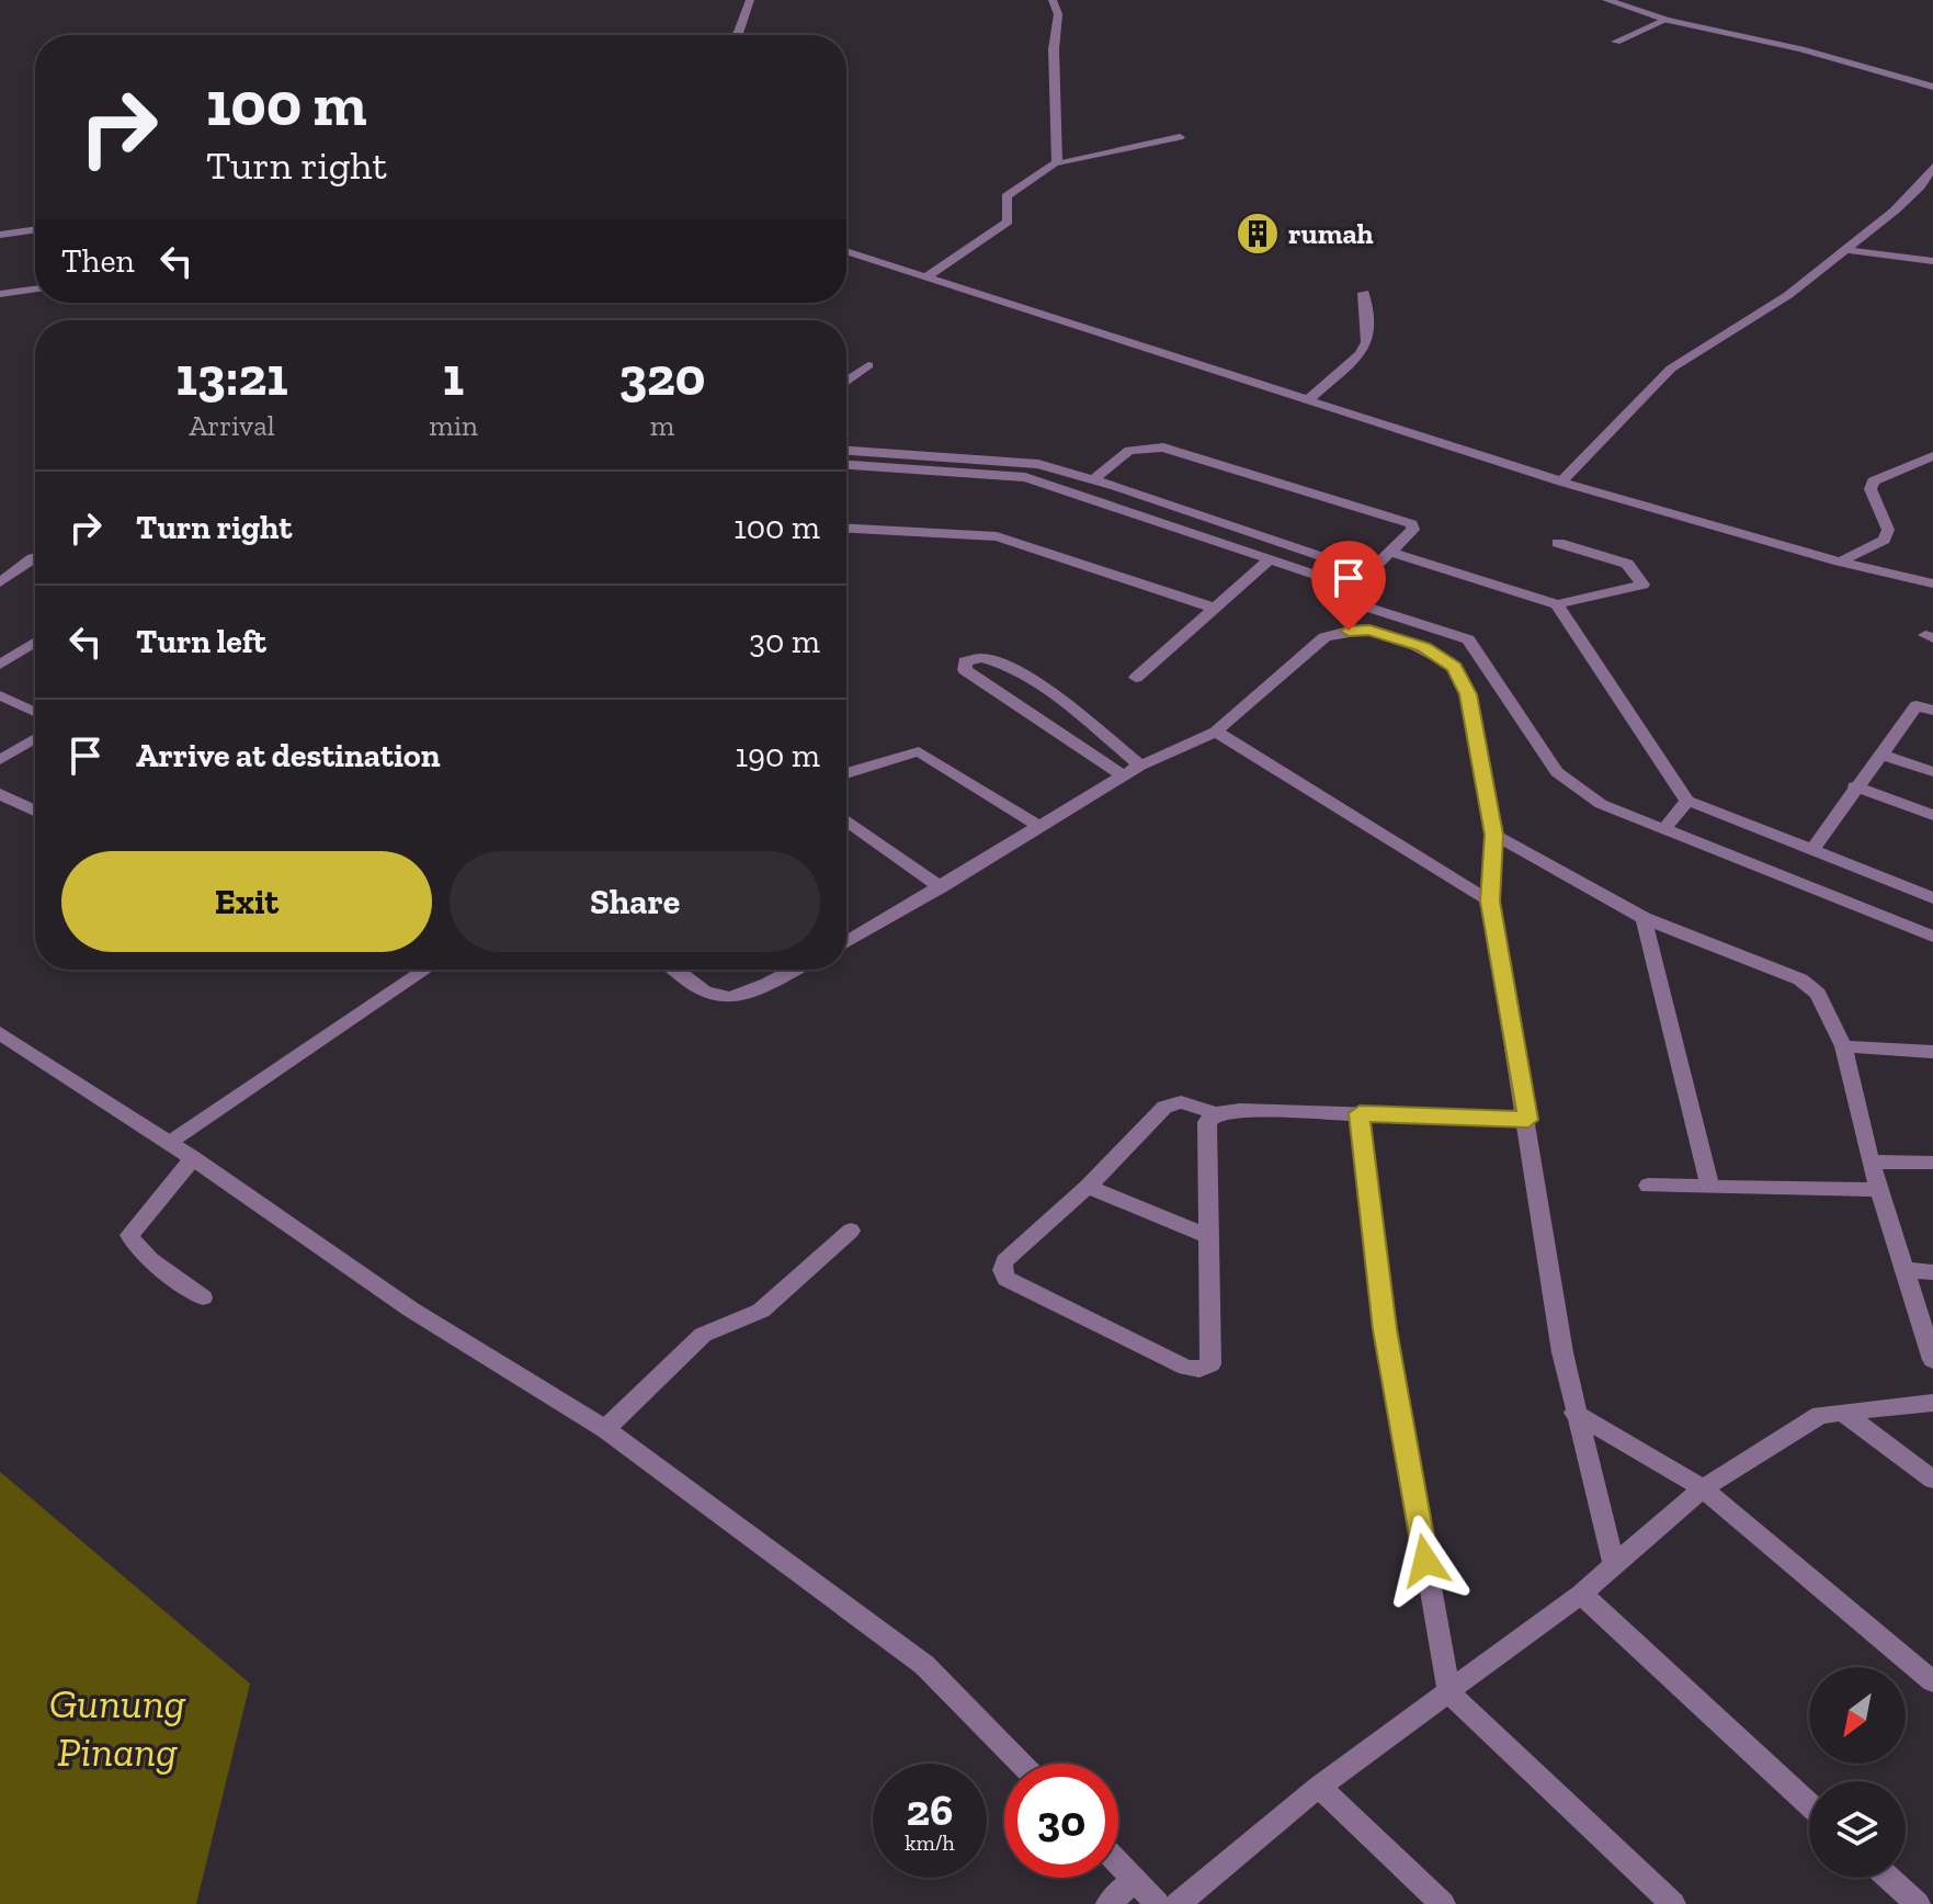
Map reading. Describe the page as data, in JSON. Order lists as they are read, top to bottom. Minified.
{"parks":["Gunung Pinang"],"places":{"building":["rumah"]},"north":"bottom left","page":{"turn":["100 m","Turn right"],"then":"Then","eta":["13:21","Arrival","1","min","320","m"],"list":[{"name":"Turn right","value":"100 m"},{"name":"Turn left","value":"30 m"},{"name":"Arrive at destination","value":"190 m"}],"buttons":["Exit","Share"],"speed":"26 km/h","limit":"30"}}
